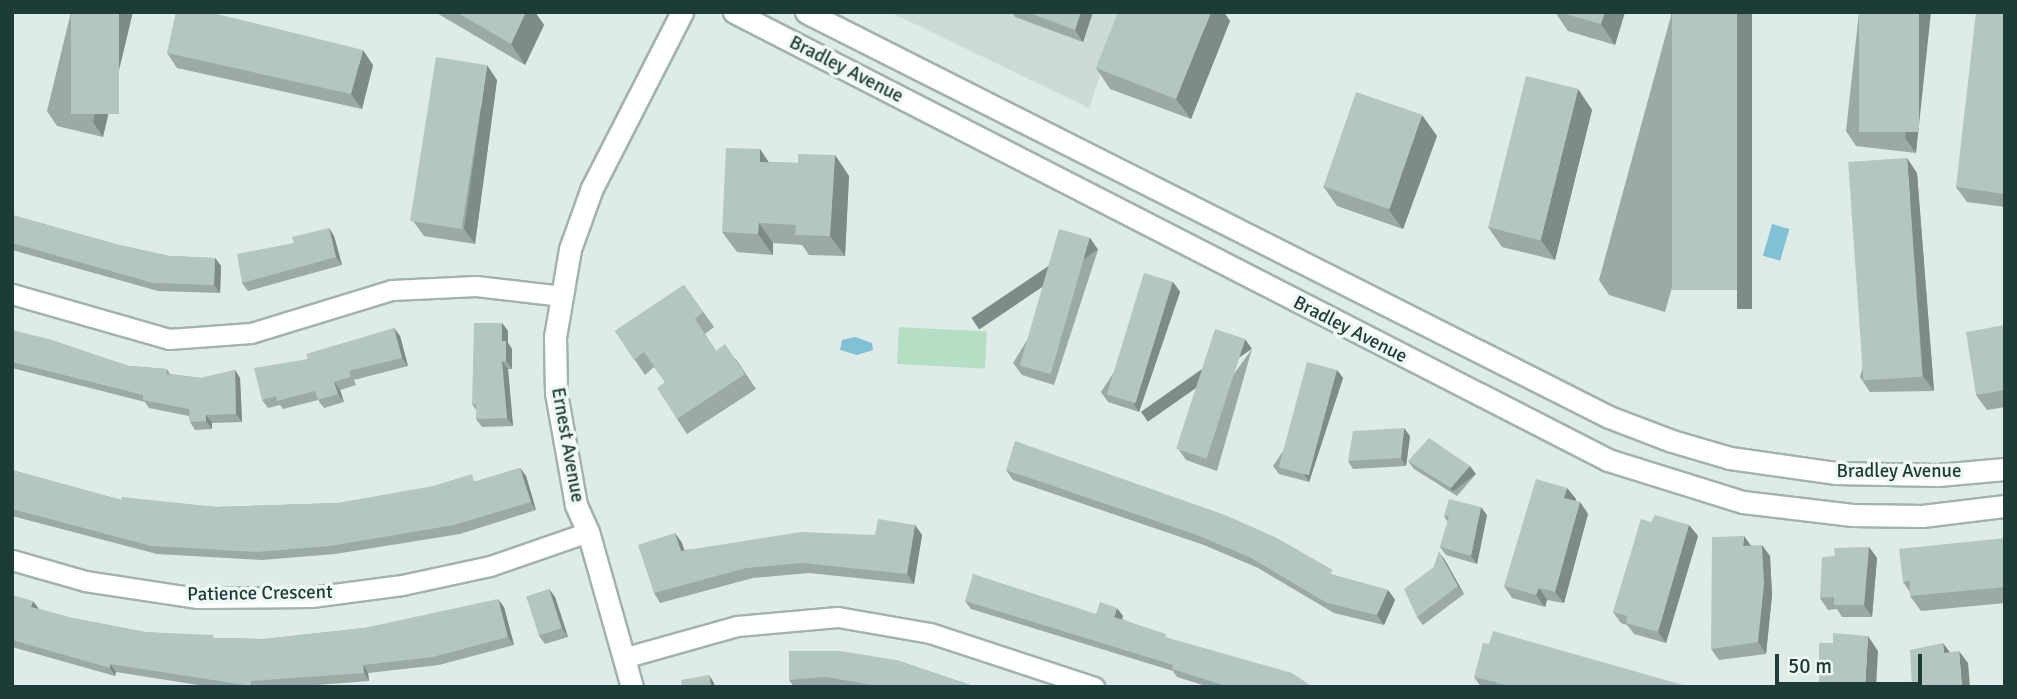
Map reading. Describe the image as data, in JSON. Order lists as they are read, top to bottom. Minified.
{"streets":{"main road":["Bradley Avenue","Ernest Avenue"],"street":["Patience Crescent"]},"crossings":[["Ernest Avenue","Patience Crescent"]],"scale_bar":"50 m"}
